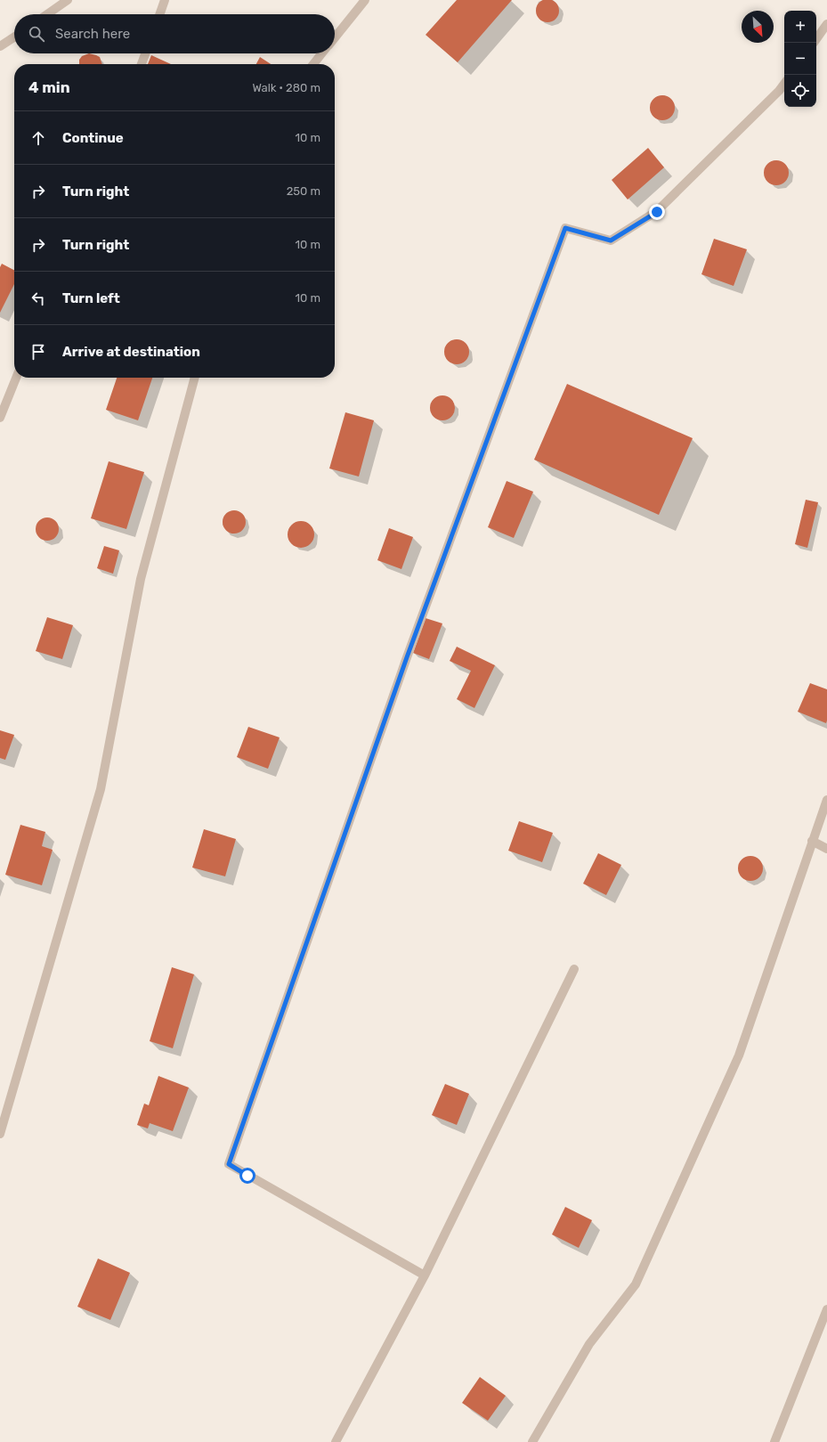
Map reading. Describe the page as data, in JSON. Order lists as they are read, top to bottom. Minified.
{"north":"bottom right","page":{"map_buttons":["+","−"],"search":"Search here","heading":["4 min","Walk · 280 m"],"list":[["Continue","10 m"],["Turn right","250 m"],["Turn right","10 m"],["Turn left","10 m"],"Arrive at destination"]}}
